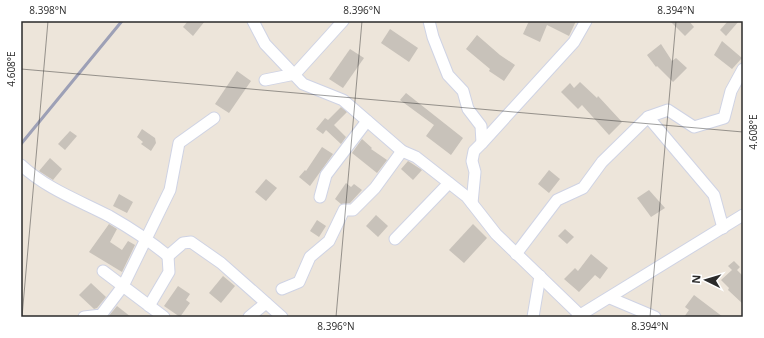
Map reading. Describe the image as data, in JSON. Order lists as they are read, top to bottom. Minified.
{"north":"left","coordinates":["8.398°N","8.396°N","8.394°N","4.608°E"]}
